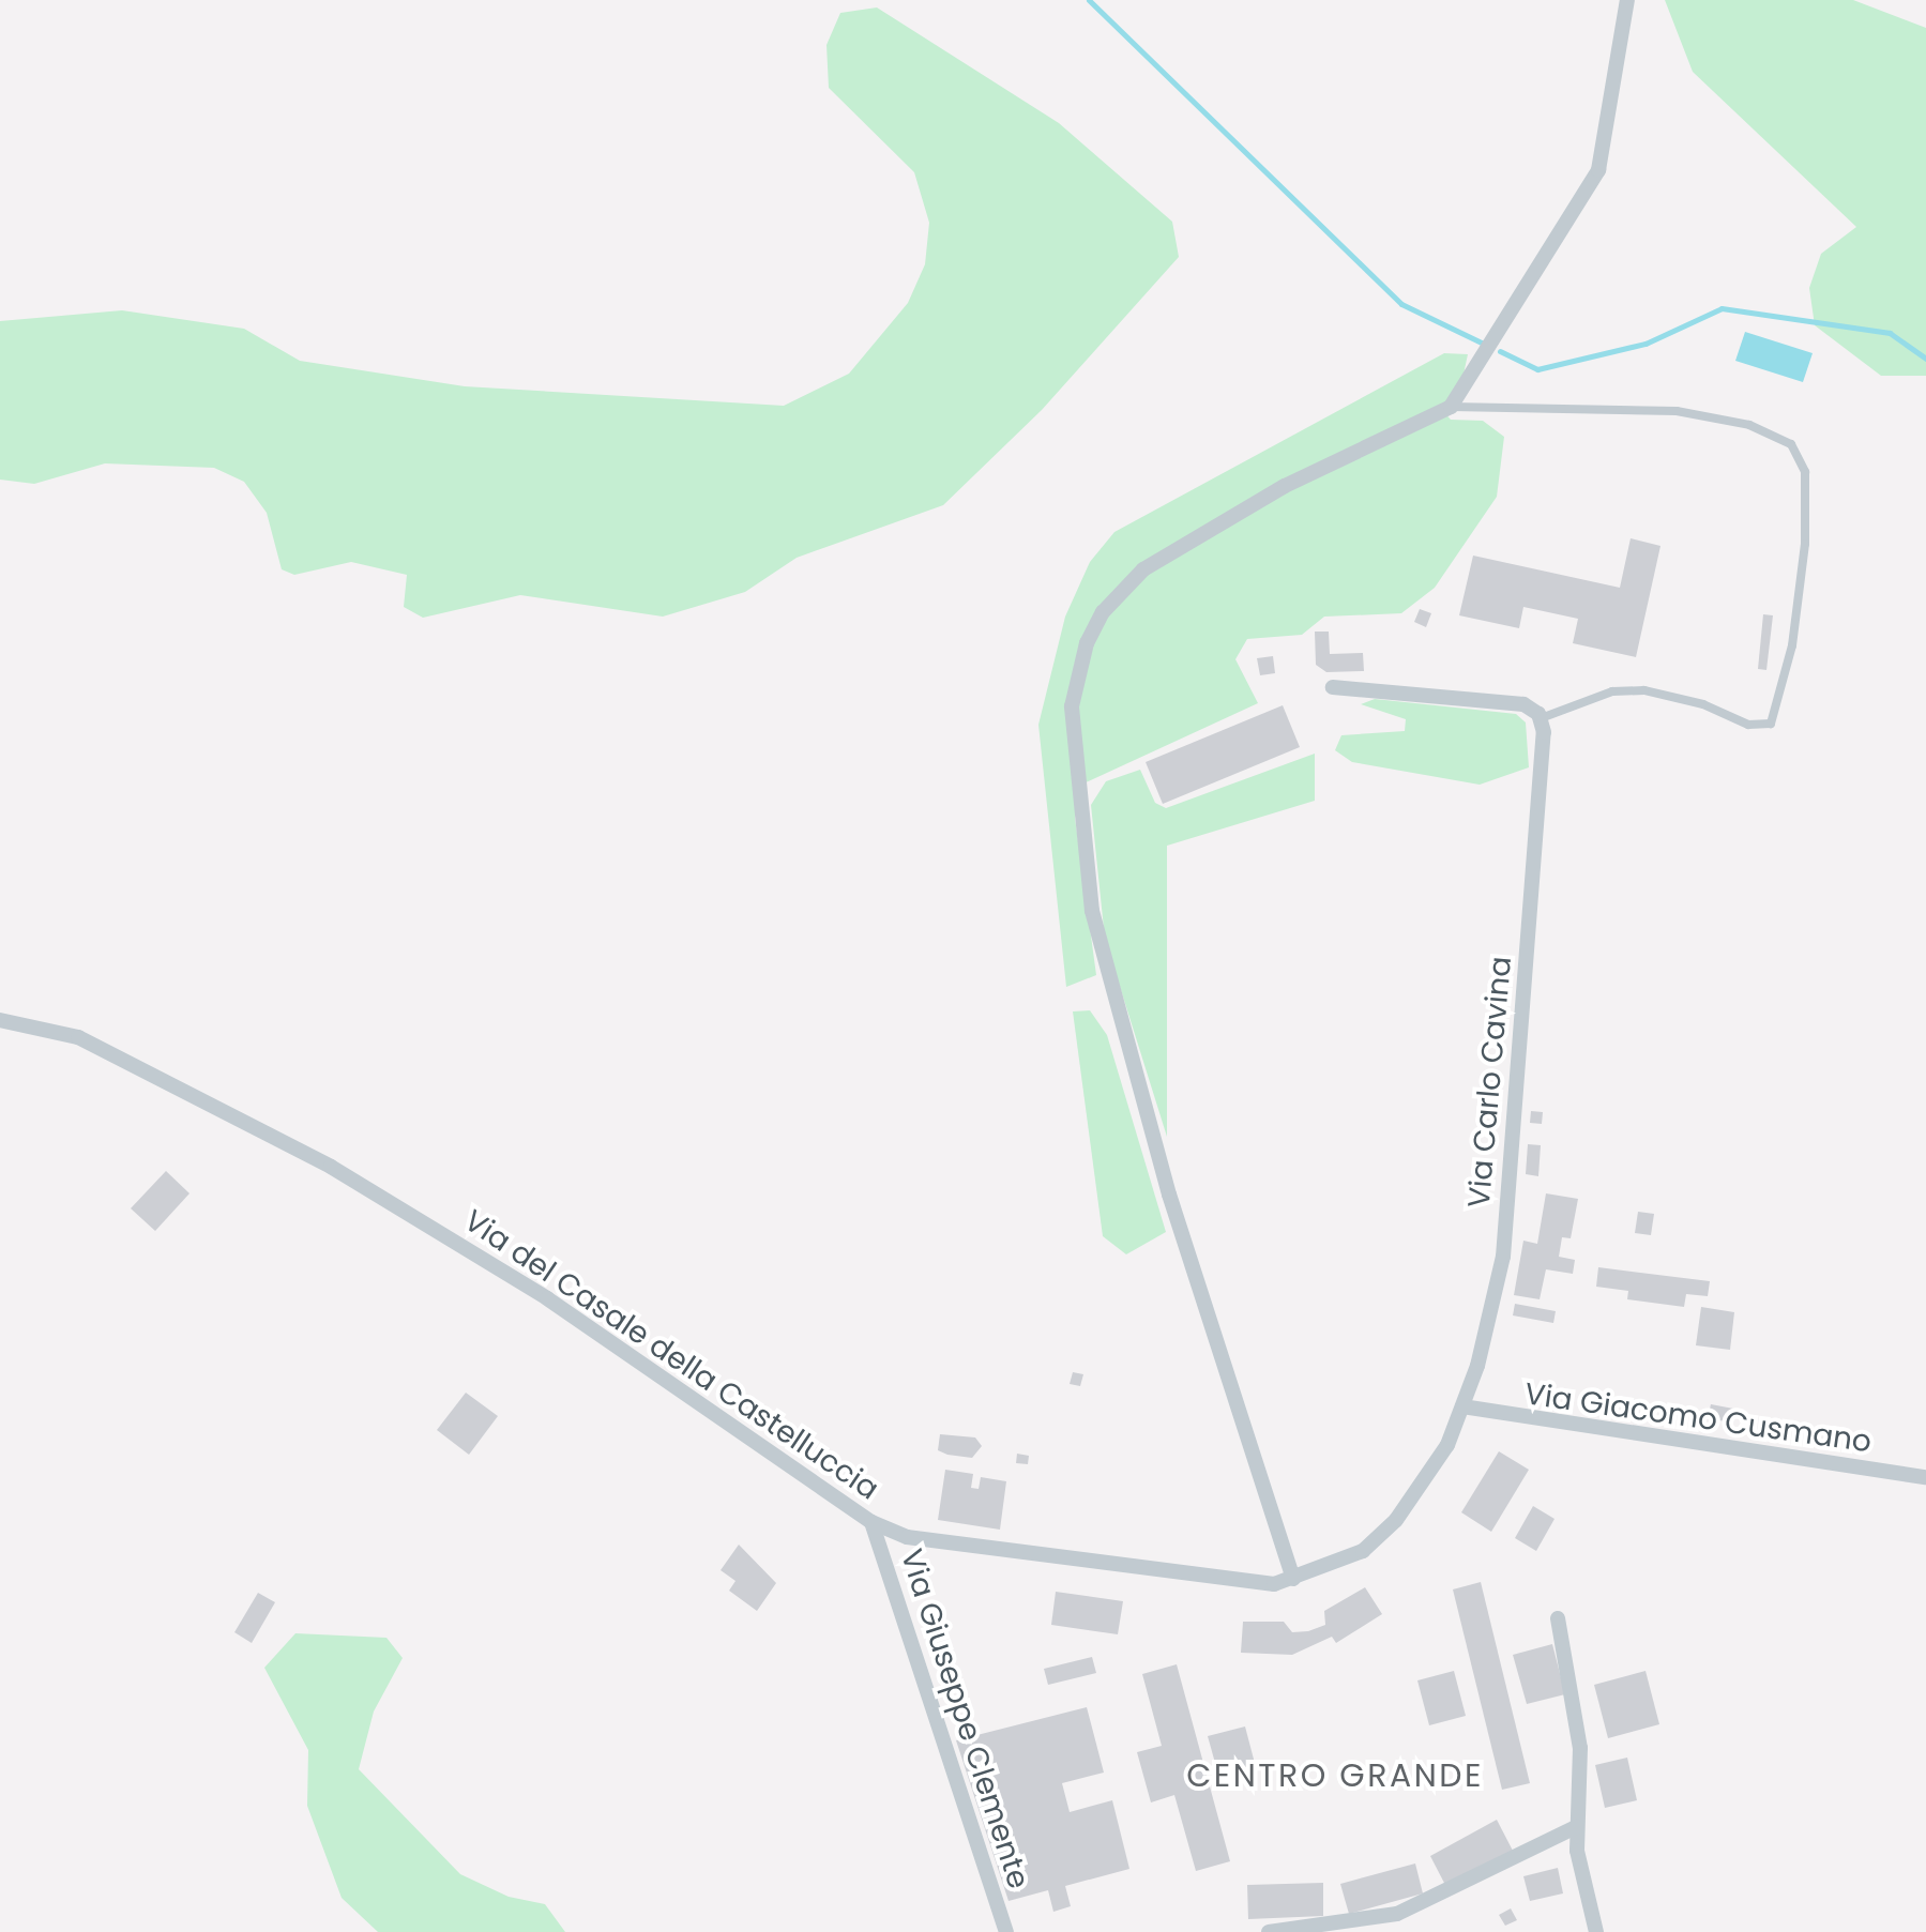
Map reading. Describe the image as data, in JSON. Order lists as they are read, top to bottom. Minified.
{"streets":{"street":["Via Carlo Cavina","Via del Casale della Castelluccia","Via Giacomo Cusmano","Via Giuseppe Clemente"]},"crossings":[["Via Carlo Cavina","Via del Casale della Castelluccia"],["Via Carlo Cavina","Via Giacomo Cusmano"],["Via del Casale della Castelluccia","Via Giuseppe Clemente"]],"districts":["CENTRO GRANDE"]}
